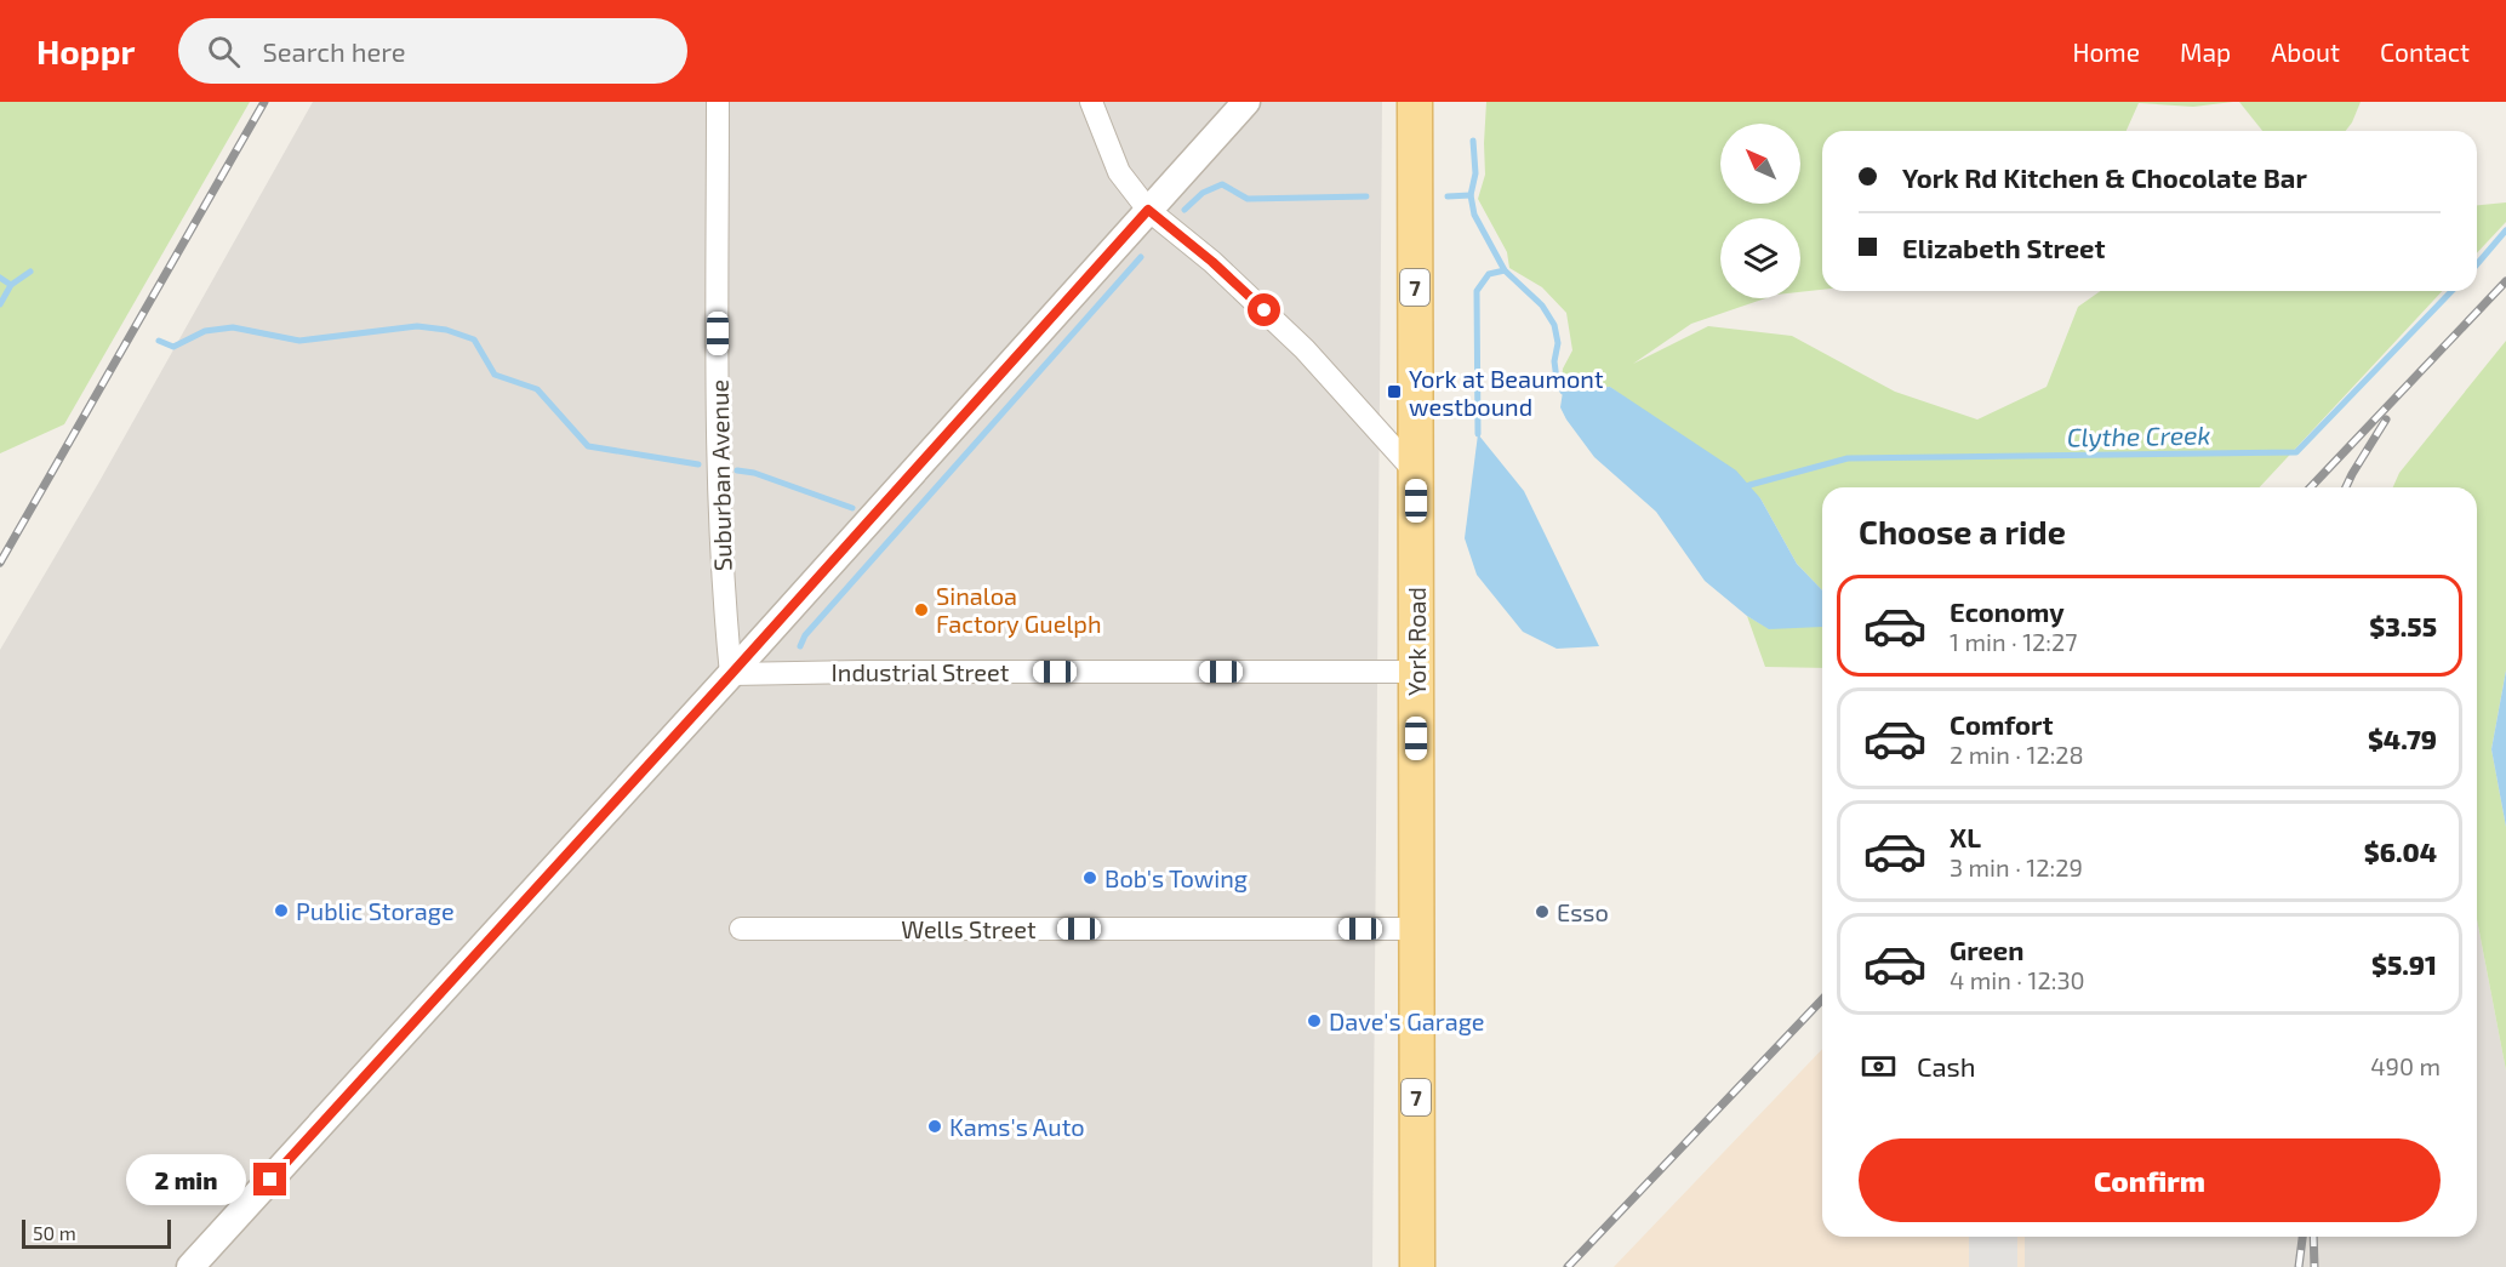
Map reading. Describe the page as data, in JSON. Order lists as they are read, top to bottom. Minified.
{"streets":{"main road":["7","York Road"],"street":["Suburban Avenue","Industrial Street","Wells Street"]},"crossings":[["Suburban Avenue","Industrial Street"],["York Road","Industrial Street"],["York Road","Wells Street"]],"water":["Clythe Creek"],"places":{"transit":["York at Beaumont westbound"],"other":["Sinaloa Factory Guelph","Bob's Towing","Public Storage","Esso","Dave's Garage","Kams's Auto"]},"scale_bar":"50 m","north":"top left","page":{"header":"Hoppr","search":"Search here","nav":["Home","Map","About","Contact"],"banner":["York Rd Kitchen & Chocolate Bar","Elizabeth Street"],"heading":"Choose a ride","list":[{"name":"Economy","note":"1 min · 12:27","value":"$3.55"},{"name":"Comfort","note":"2 min · 12:28","value":"$4.79"},{"name":"XL","note":"3 min · 12:29","value":"$6.04"},{"name":"Green","note":"4 min · 12:30","value":"$5.91"}],"pay":["Cash","490 m"],"buttons":"Confirm","bubble":"2 min","scale":"50 m"}}
